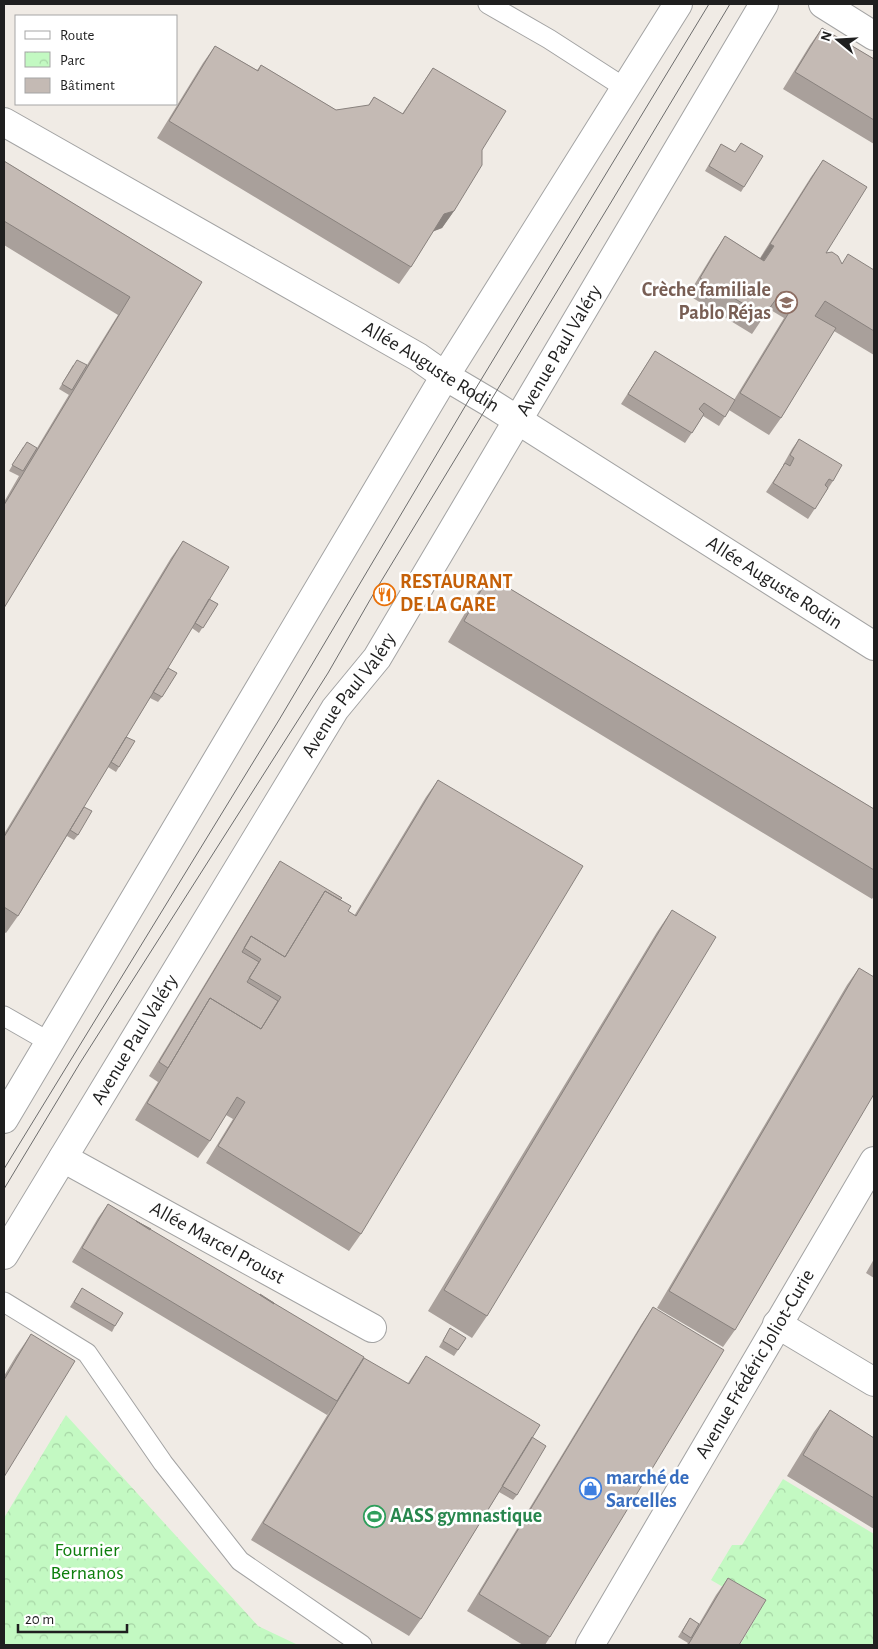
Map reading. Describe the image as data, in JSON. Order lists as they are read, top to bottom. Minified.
{"streets":{"street":["Avenue Paul Valéry","Allée Auguste Rodin","Allée Marcel Proust","Avenue Frédéric Joliot-Curie"]},"crossings":[["Avenue Paul Valéry","Allée Auguste Rodin"],["Avenue Paul Valéry","Allée Marcel Proust"]],"parks":["Fournier Bernanos"],"places":{"school or university":["Crèche familiale Pablo Réjas"],"restaurant":["RESTAURANT DE LA GARE"],"shop":["marché de Sarcelles"],"sports":["AASS gymnastique"]},"legend":["Route","Parc","Bâtiment"],"scale_bar":"20 m","north":"left"}
